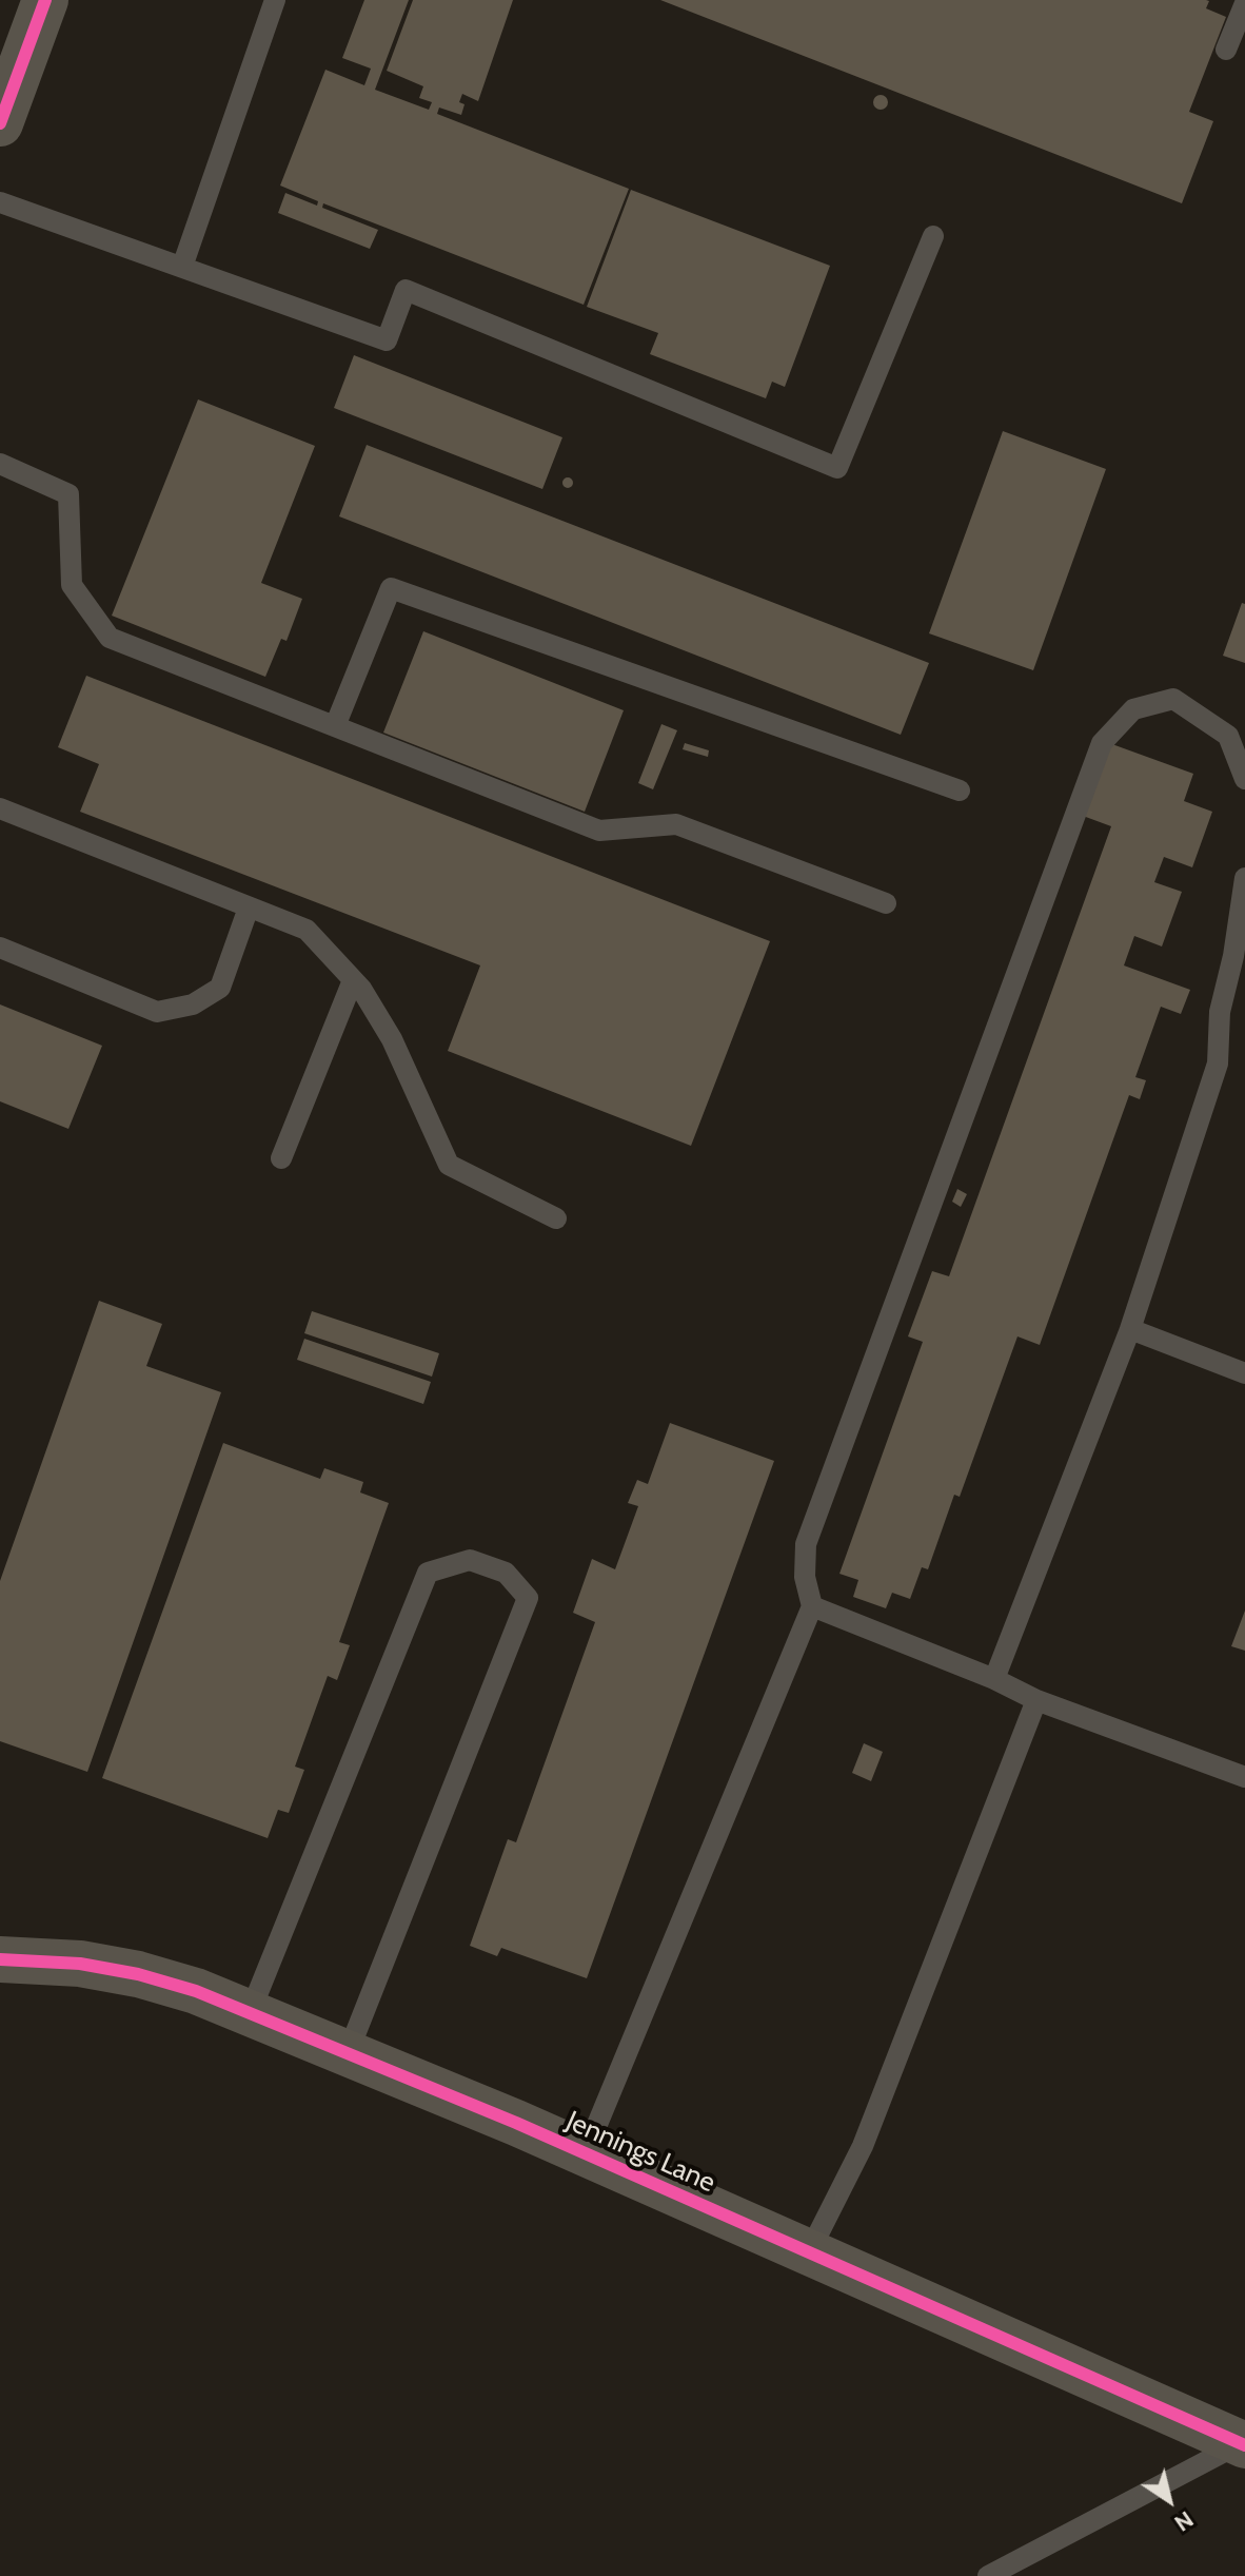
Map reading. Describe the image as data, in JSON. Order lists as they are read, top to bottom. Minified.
{"streets":{"street":["Jennings Lane"]},"north":"bottom right"}
